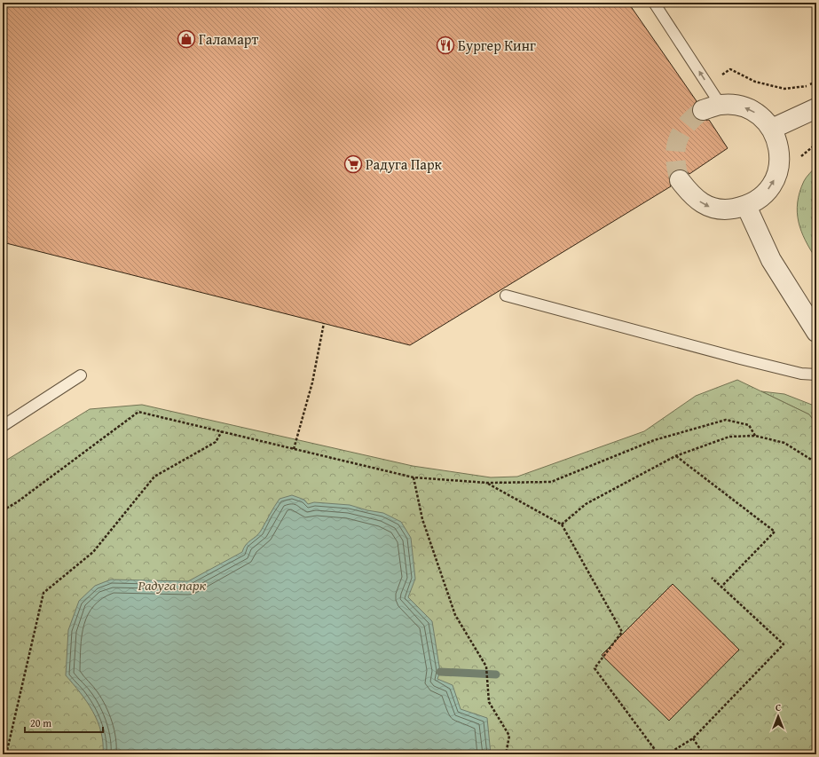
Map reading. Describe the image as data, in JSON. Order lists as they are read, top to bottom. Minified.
{"parks":["Радуга парк"],"places":{"shop":["Галамарт"],"restaurant":["Бургер Кинг"],"supermarket":["Радуга Парк"]},"scale_bar":"20 m","north":"top"}
